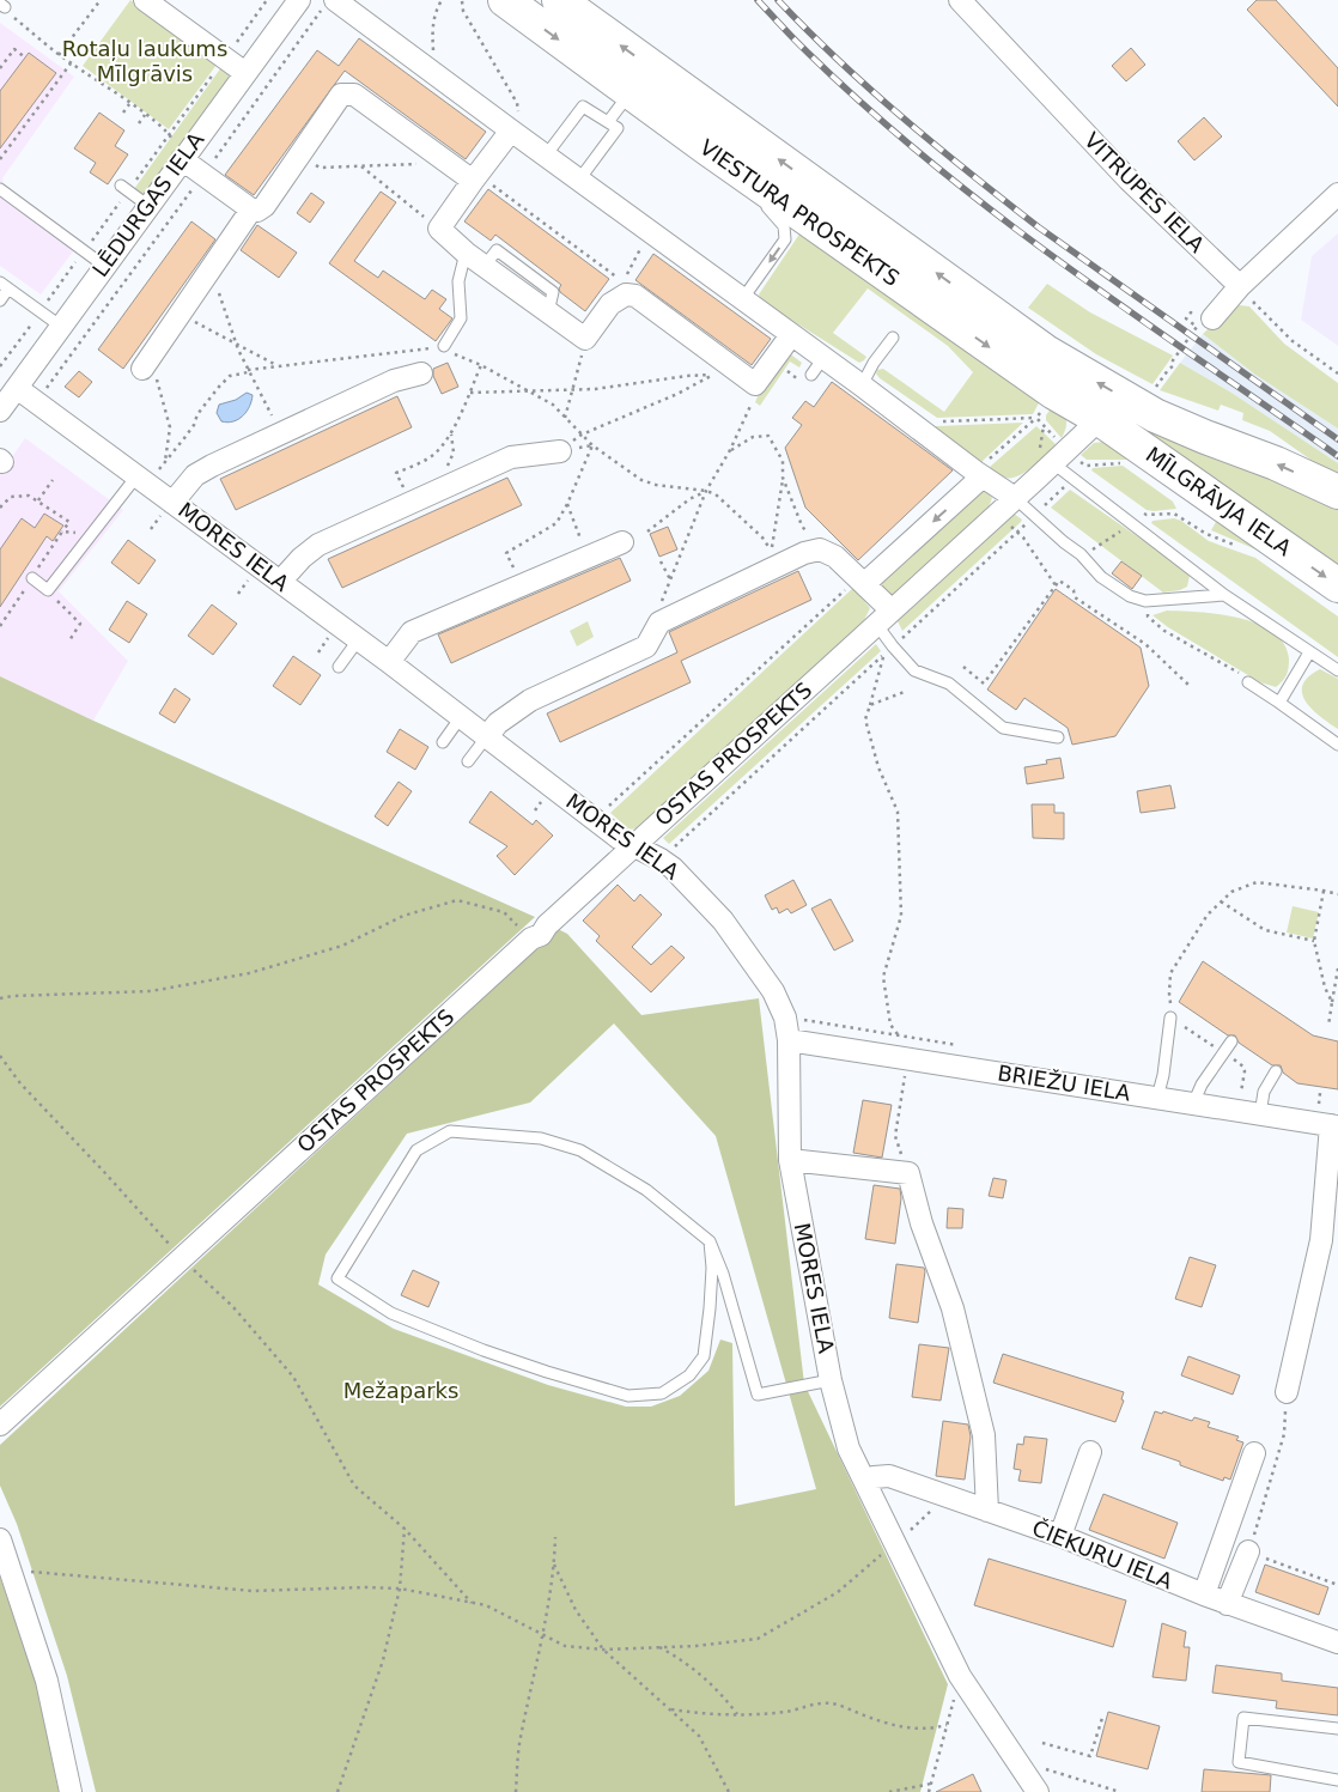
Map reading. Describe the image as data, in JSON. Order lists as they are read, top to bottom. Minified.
{"streets":{"main road":["VIESTURA PROSPEKTS","MĪLGRĀVJA IELA"],"street":["VITRUPES IELA","LĒDURGAS IELA","MORES IELA","OSTAS PROSPEKTS","BRIEŽU IELA","ČIEKURU IELA"]},"crossings":[["LĒDURGAS IELA","MORES IELA"],["VIESTURA PROSPEKTS","MĪLGRĀVJA IELA"],["VIESTURA PROSPEKTS","OSTAS PROSPEKTS"],["MĪLGRĀVJA IELA","OSTAS PROSPEKTS"],["MORES IELA","OSTAS PROSPEKTS"],["MORES IELA","BRIEŽU IELA"],["MORES IELA","ČIEKURU IELA"]],"parks":["Rotaļu laukums Mīlgrāvis","Mežaparks"]}
